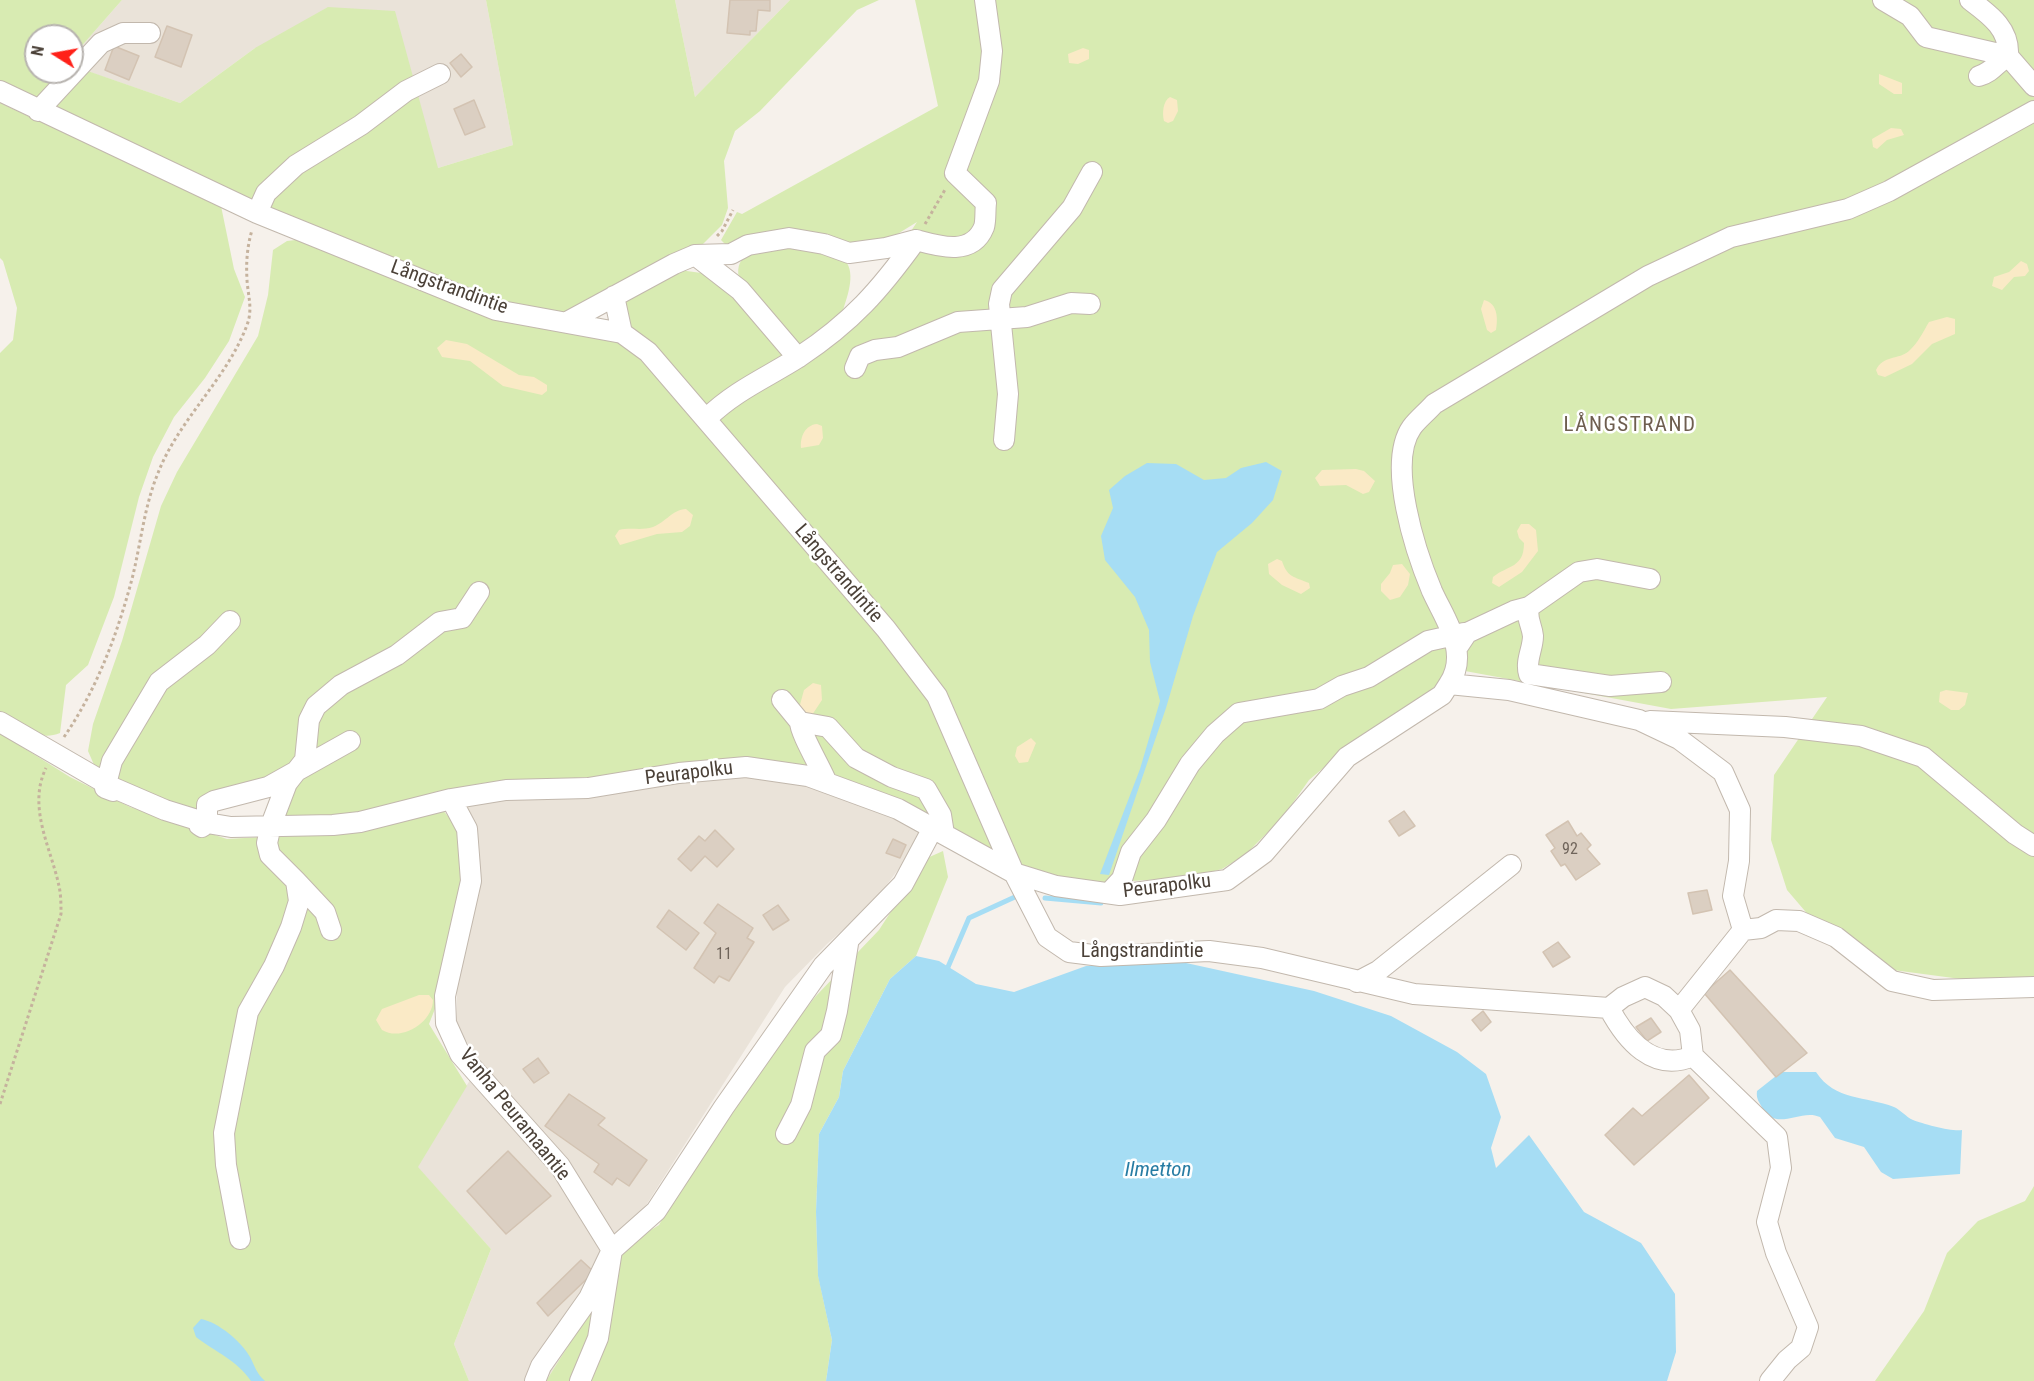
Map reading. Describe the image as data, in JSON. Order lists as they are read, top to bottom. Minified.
{"streets":{"street":["Långstrandintie","Peurapolku","Vanha Peuramaantie"]},"crossings":[["Långstrandintie","Peurapolku"],["Peurapolku","Vanha Peuramaantie"]],"districts":["LÅNGSTRAND"],"water":["Ilmetton"],"house_numbers":["92","11"],"north":"left"}
